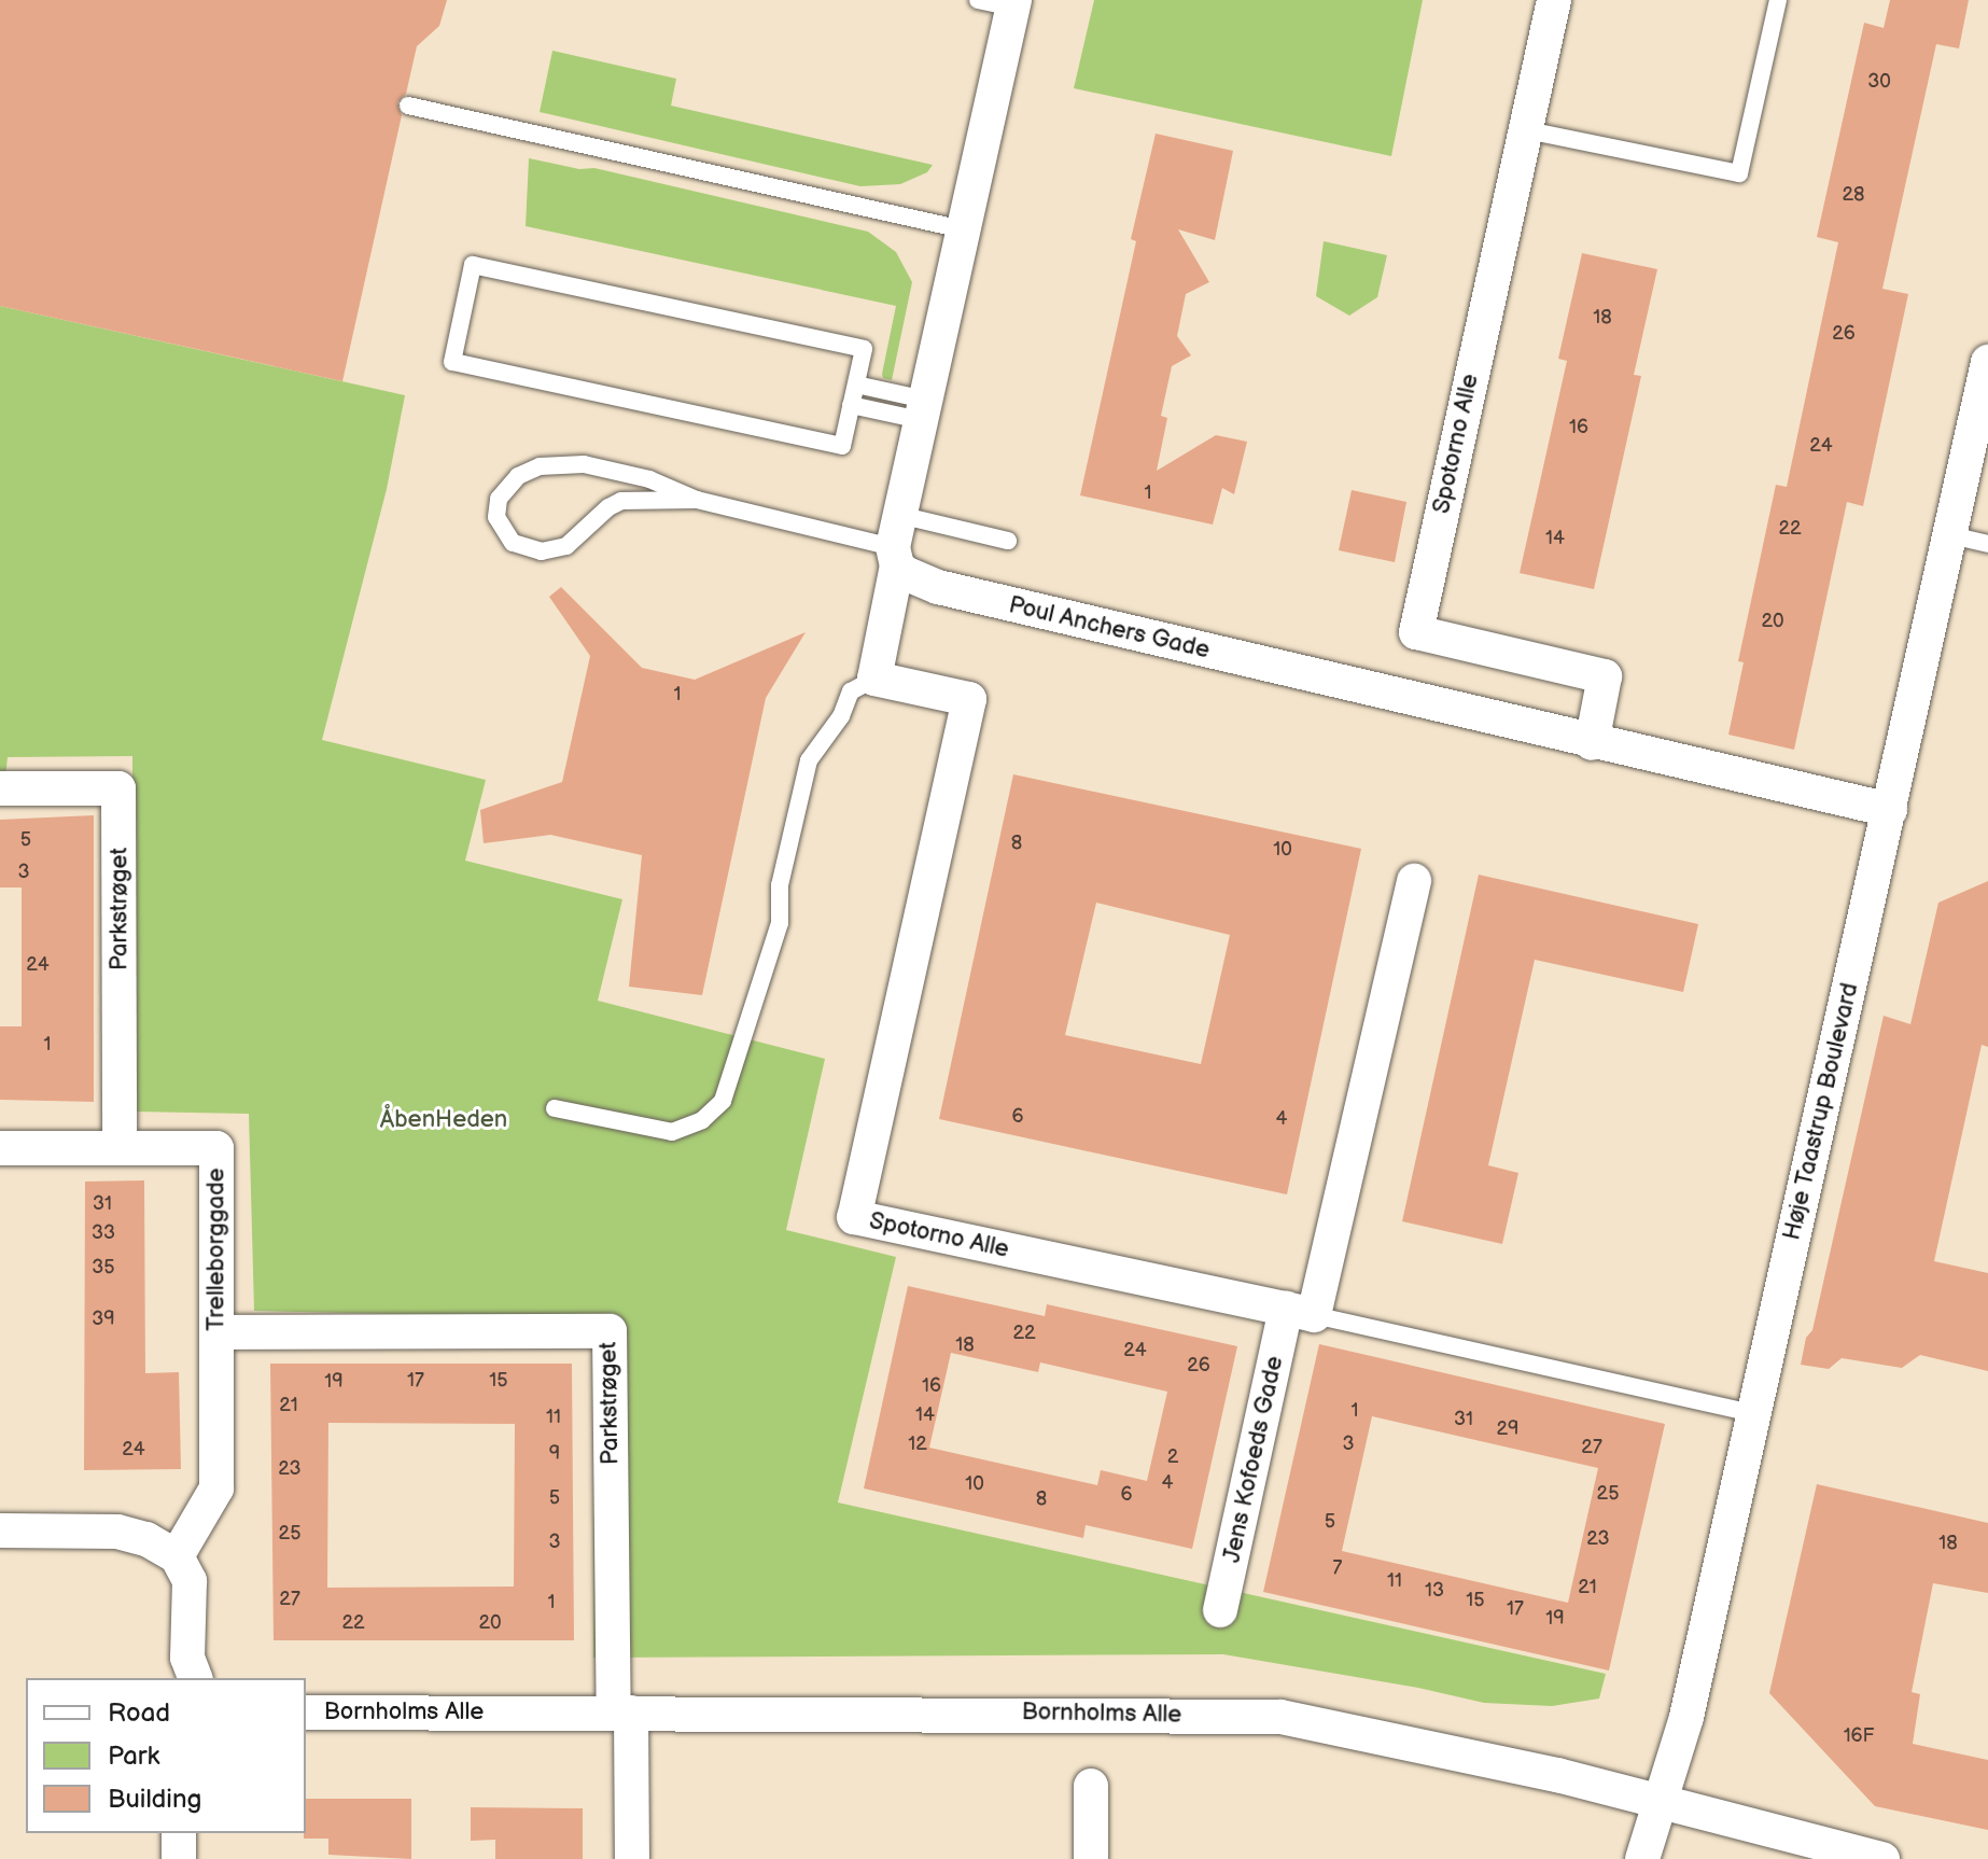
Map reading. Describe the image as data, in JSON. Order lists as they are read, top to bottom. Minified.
{"streets":{"street":["Spotorno Alle","Poul Anchers Gade","Parkstrøget","Høje Taastrup Boulevard","Trelleborggade","Jens Kofoeds Gade","Bornholms Alle"]},"crossings":[["Spotorno Alle","Poul Anchers Gade"],["Spotorno Alle","Jens Kofoeds Gade"],["Poul Anchers Gade","Høje Taastrup Boulevard"],["Parkstrøget","Trelleborggade"],["Parkstrøget","Bornholms Alle"],["Høje Taastrup Boulevard","Bornholms Alle"]],"parks":["ÅbenHeden"],"house_numbers":["30","28","18","26","16","24","1","22","14","20","1","5","8","10","3","24","1","6","4","31","33","35","39","22","18","24","26","17","15","19","16","21","1","14","11","31","29","12","3","27","24","9","2","23","4","10","25","6","5","8","5","25","23","3","18","7","11","21","13","27","15","1","17","19","22","20","16F"],"legend":["Road","Park","Building"]}
